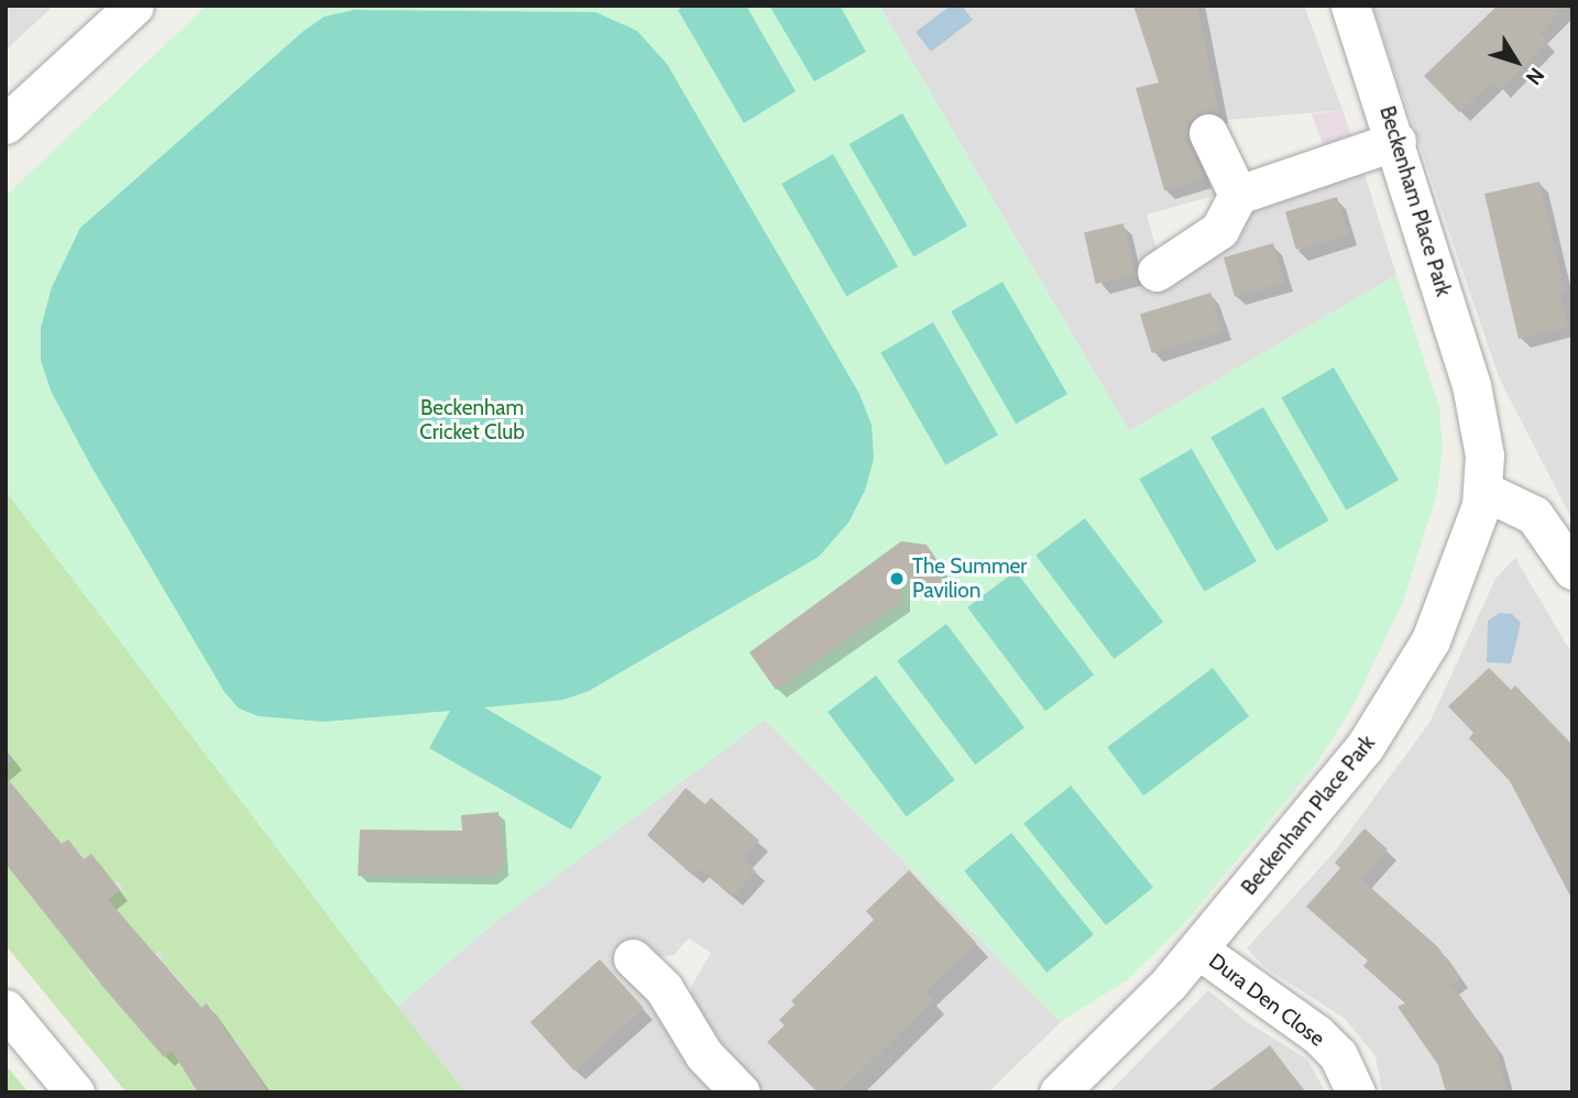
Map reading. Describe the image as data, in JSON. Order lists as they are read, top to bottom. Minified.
{"streets":{"street":["Beckenham Place Park","Dura Den Close"]},"crossings":[["Beckenham Place Park","Dura Den Close"]],"parks":["Beckenham Cricket Club"],"places":["The Summer Pavilion"],"north":"bottom right"}
